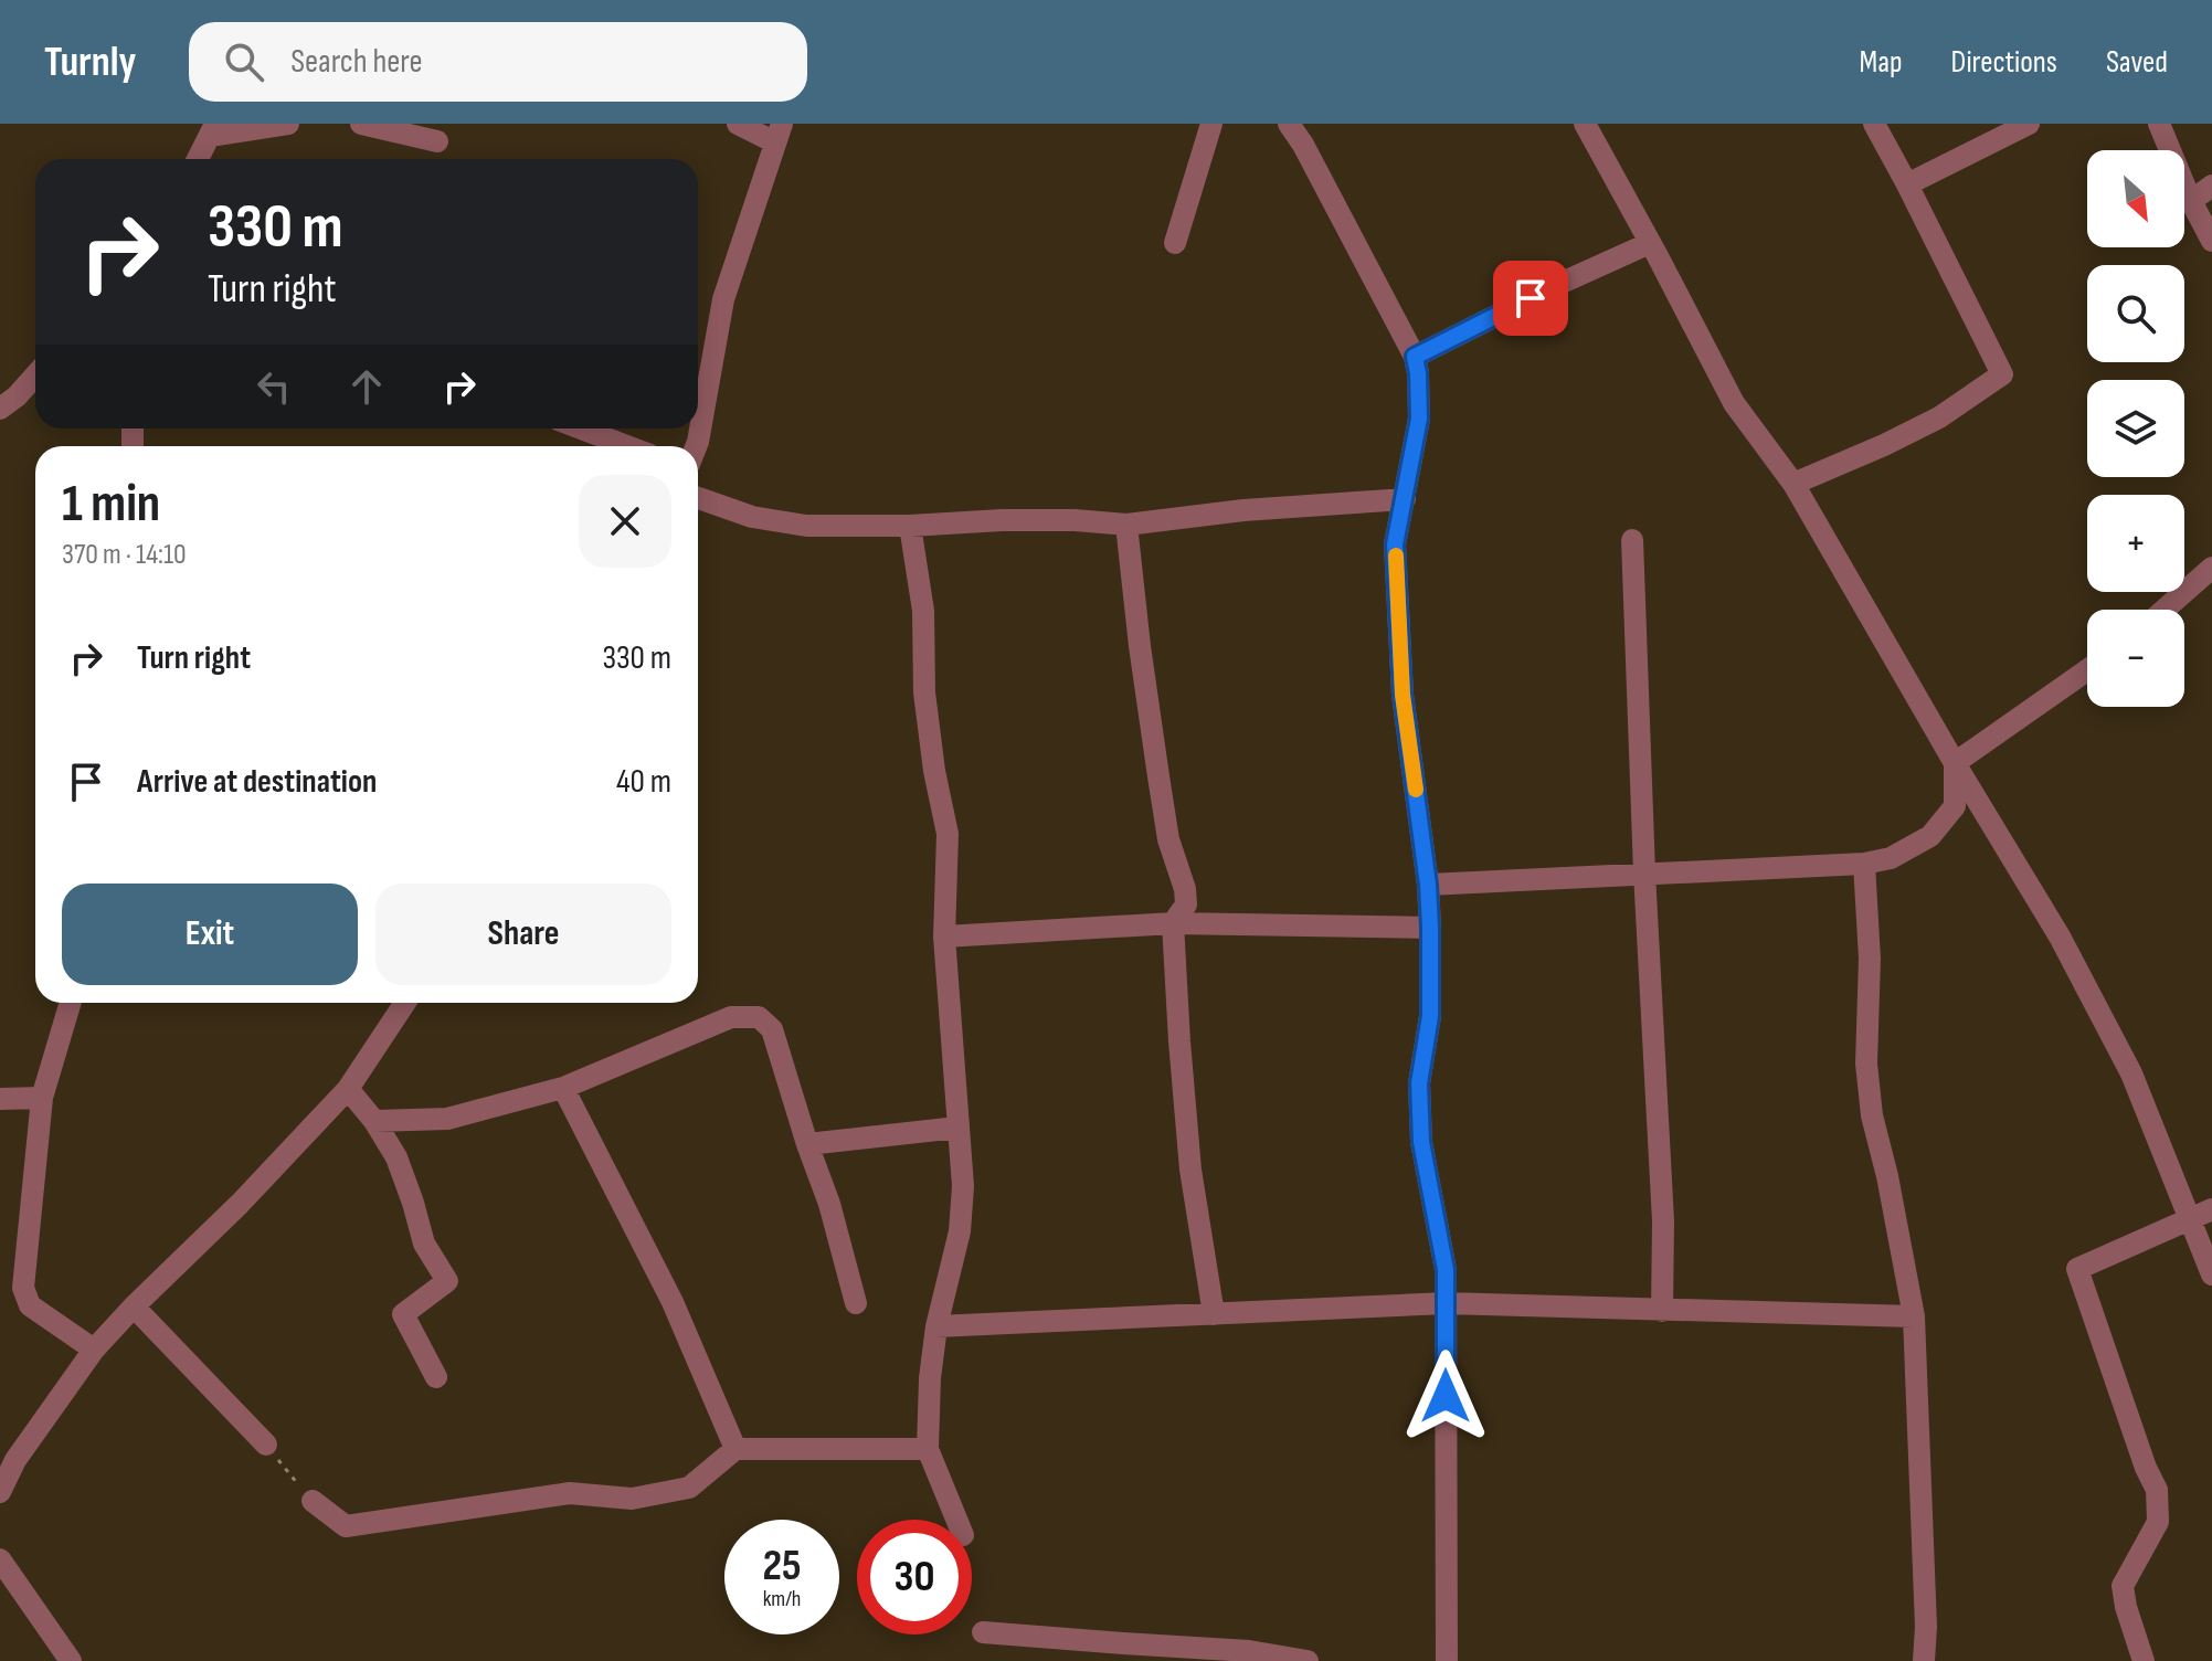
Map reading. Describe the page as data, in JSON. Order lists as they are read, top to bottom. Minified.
{"north":"bottom right","page":{"header":"Turnly","search":"Search here","nav":["Map","Directions","Saved"],"map_buttons":["+","−"],"turn":["330 m","Turn right"],"heading":["1 min","370 m · 14:10"],"list":[{"name":"Turn right","value":"330 m"},{"name":"Arrive at destination","value":"40 m"}],"buttons":["Exit","Share"],"speed":"25 km/h","limit":"30"}}
